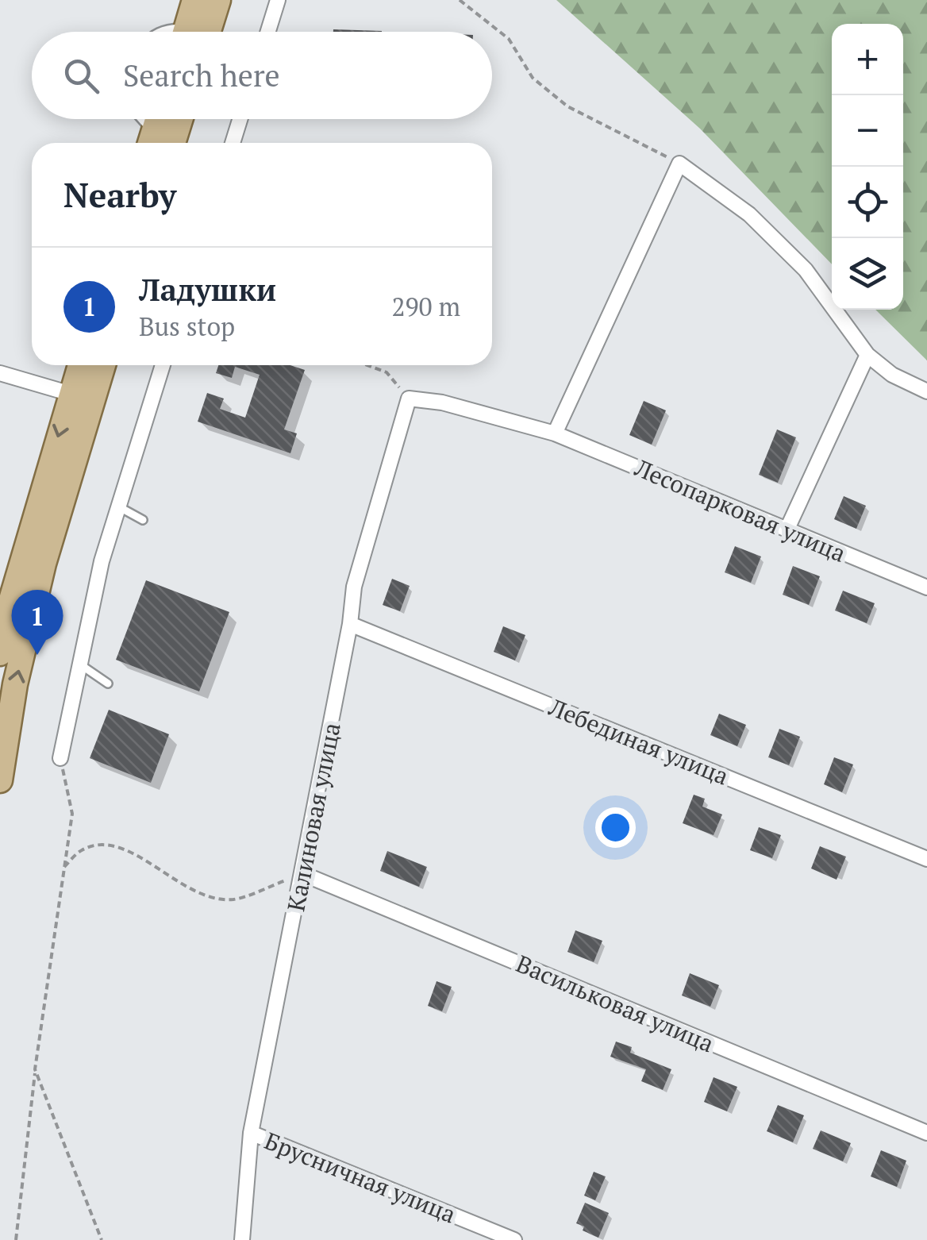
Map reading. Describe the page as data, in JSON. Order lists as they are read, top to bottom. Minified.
{"streets":{"street":["Лесопарковая улица","Лебединая улица","Калиновая улица","Васильковая улица","Брусничная улица"]},"crossings":[["Лесопарковая улица","Калиновая улица"],["Лебединая улица","Калиновая улица"],["Калиновая улица","Васильковая улица"],["Калиновая улица","Брусничная улица"]],"page":{"map_buttons":["+","−"],"search":"Search here","heading":"Nearby","list":[{"mark":"1","name":"Ладушки","note":"Bus stop","value":"290 m"}],"pins":"1"}}
